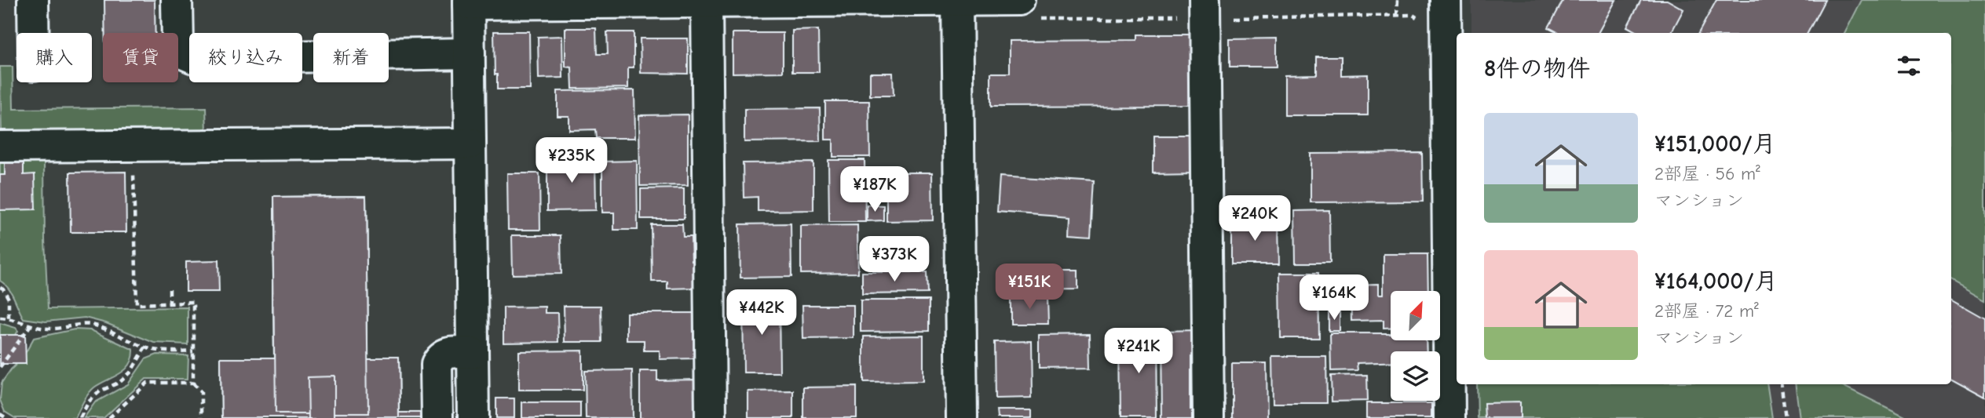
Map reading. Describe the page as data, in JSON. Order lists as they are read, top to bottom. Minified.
{"north":"top right","page":{"chip":["購入","賃貸","絞り込み","新着"],"heading":"8件の物件","list":[{"name":"¥151,000/月","note":"2部屋 · 56 m² · マンション"},{"name":"¥164,000/月","note":"2部屋 · 72 m² · マンション"}],"price":["¥235K","¥187K","¥240K","¥373K","¥151K","¥164K","¥442K","¥241K"]}}
